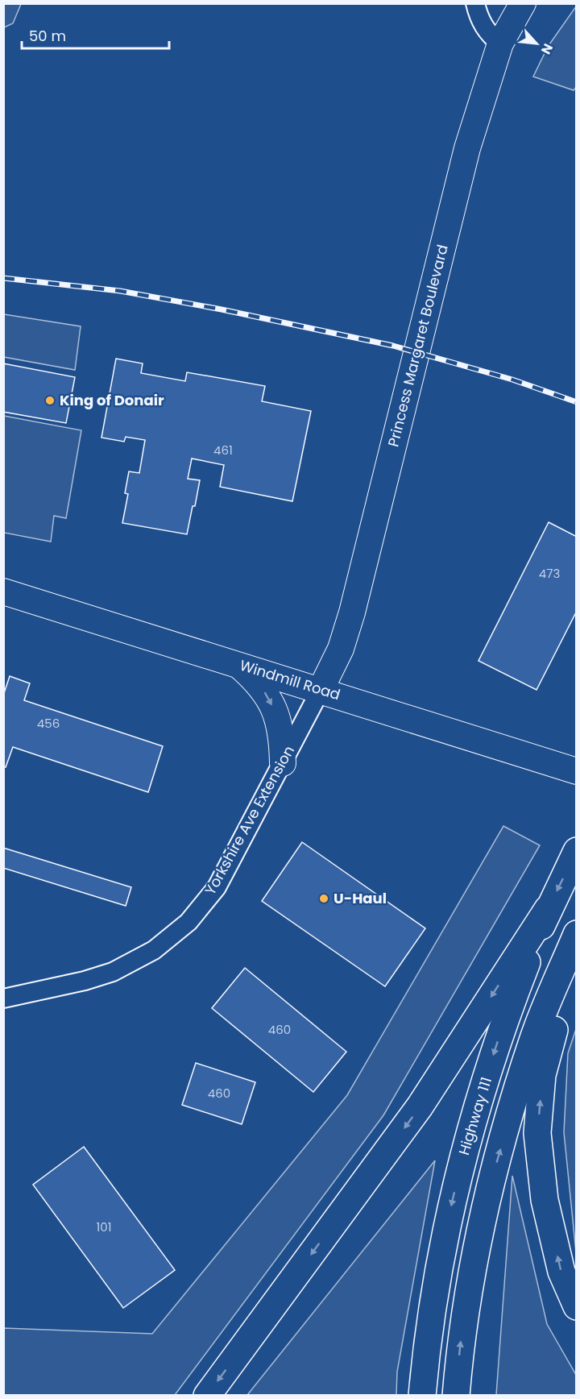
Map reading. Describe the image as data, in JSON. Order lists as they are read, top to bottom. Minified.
{"streets":{"highway":["Highway 111"],"main road":["Princess Margaret Boulevard","Windmill Road"],"street":["Yorkshire Ave Extension"]},"crossings":[["Princess Margaret Boulevard","Windmill Road"],["Princess Margaret Boulevard","Yorkshire Ave Extension"],["Windmill Road","Yorkshire Ave Extension"]],"places":["King of Donair","U-Haul"],"house_numbers":["461","473","456","460","460","101"],"scale_bar":"50 m","north":"bottom right"}
